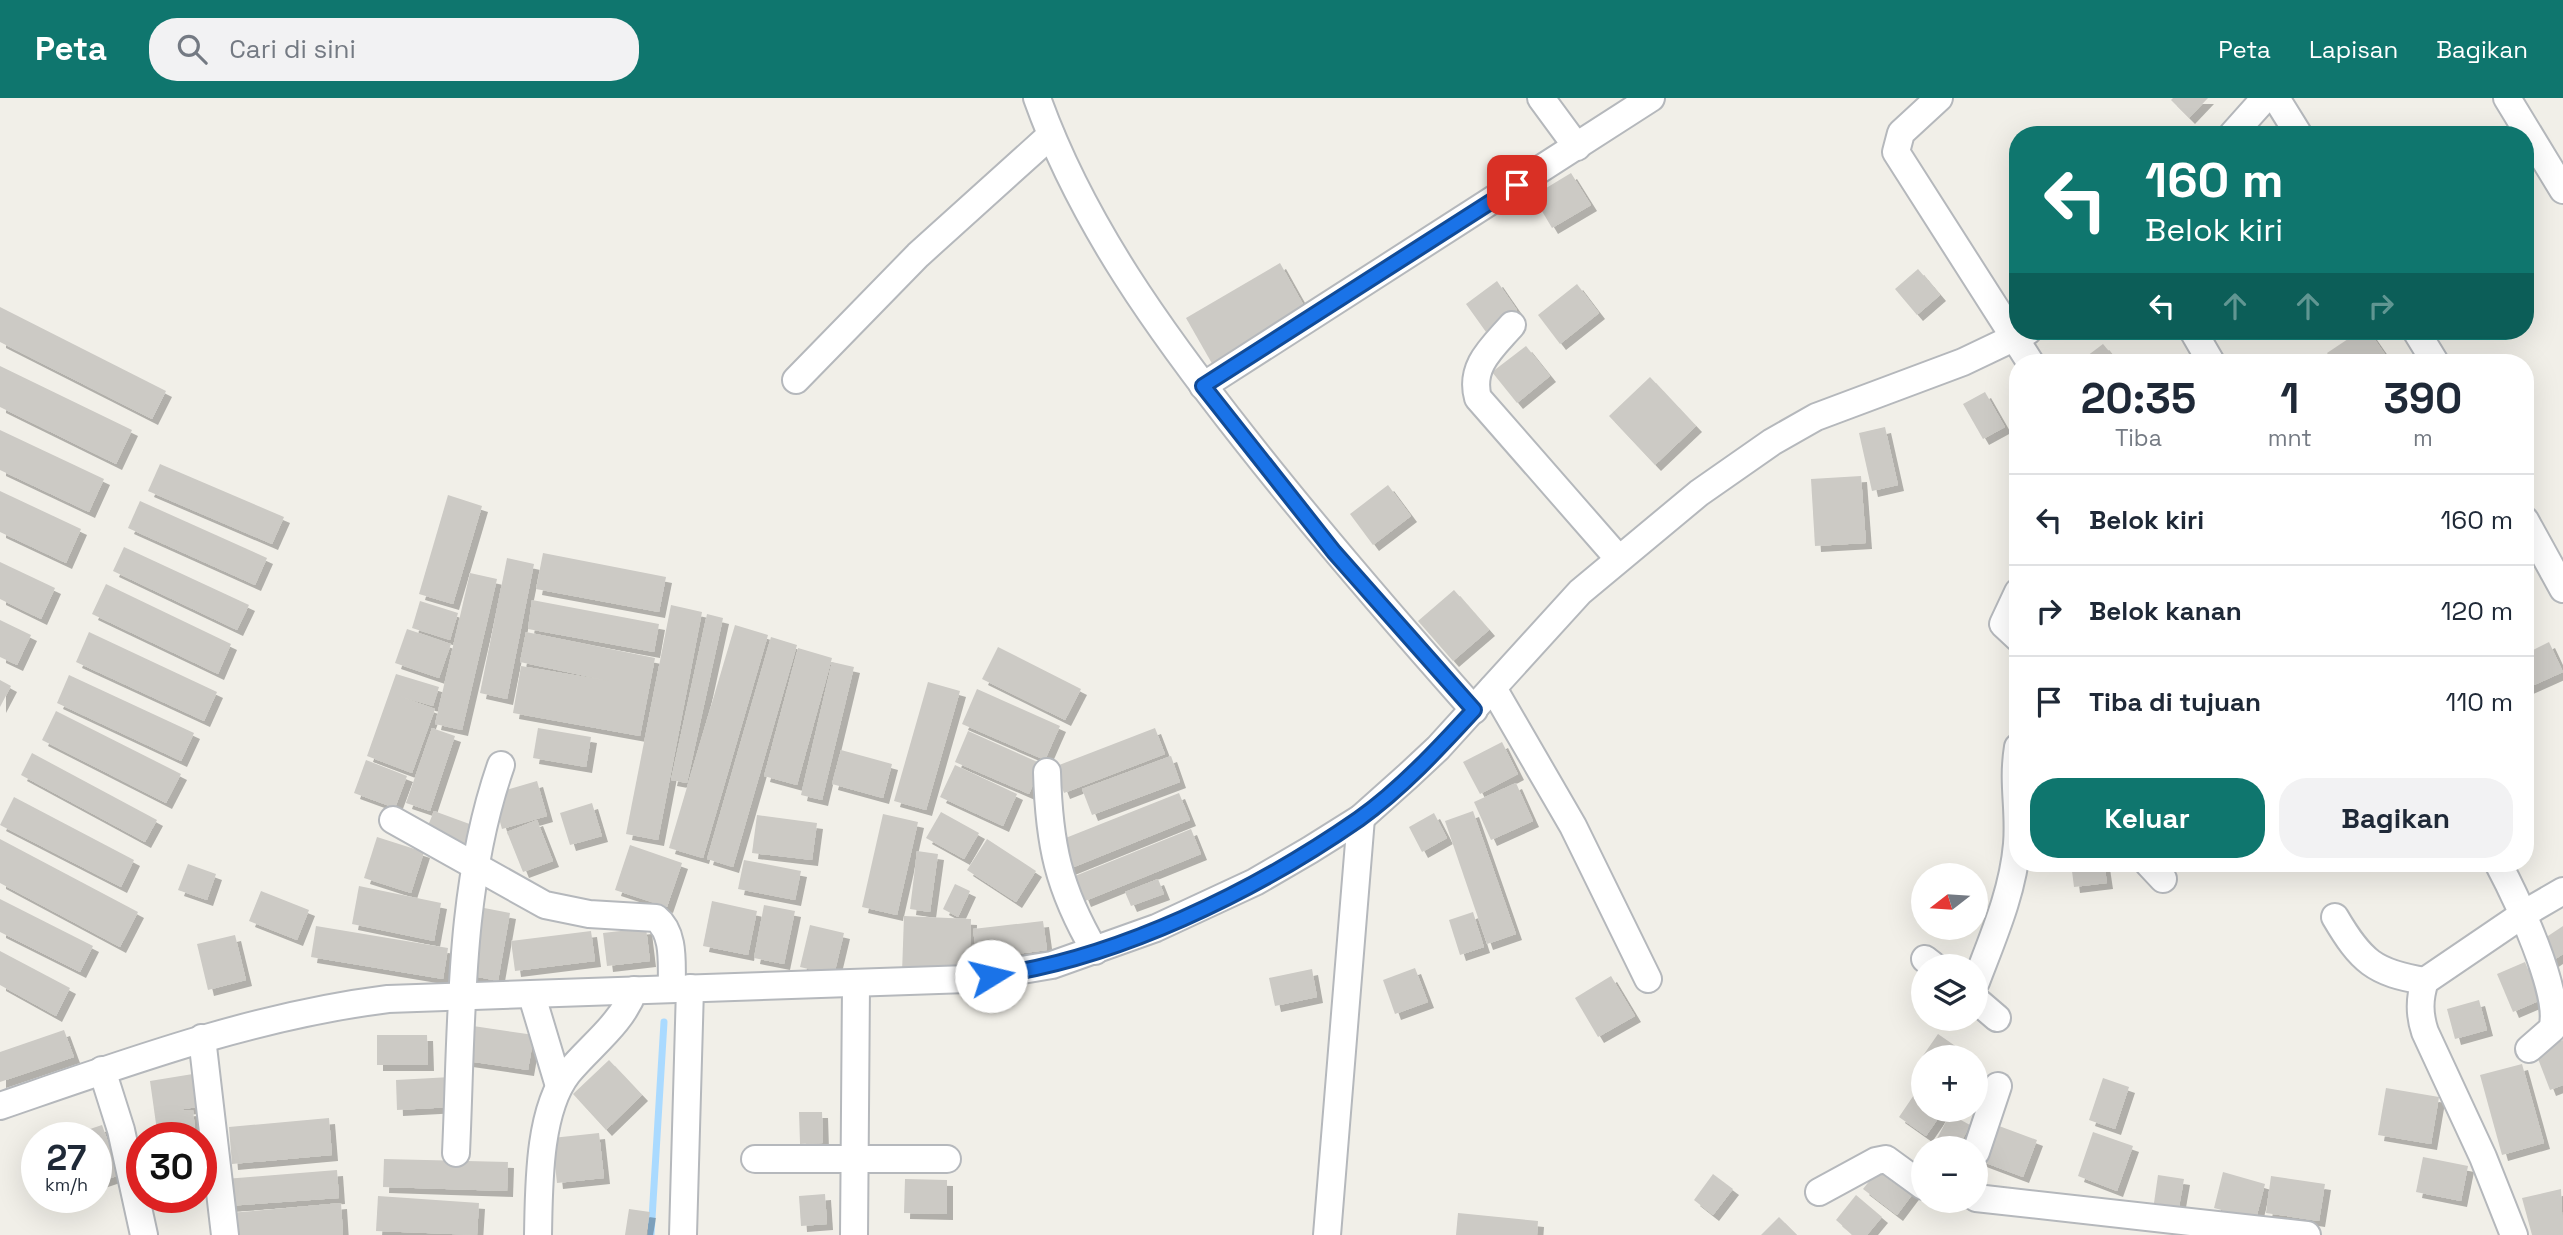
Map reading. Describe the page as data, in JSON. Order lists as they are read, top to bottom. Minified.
{"north":"left","page":{"header":"Peta","search":"Cari di sini","nav":["Peta","Lapisan","Bagikan"],"turn":["160 m","Belok kiri"],"eta":["20:35","Tiba","1","mnt","390","m"],"list":[{"name":"Belok kiri","value":"160 m"},{"name":"Belok kanan","value":"120 m"},{"name":"Tiba di tujuan","value":"110 m"}],"buttons":["Keluar","Bagikan"],"map_buttons":["+","−"],"speed":"27 km/h","limit":"30"}}
